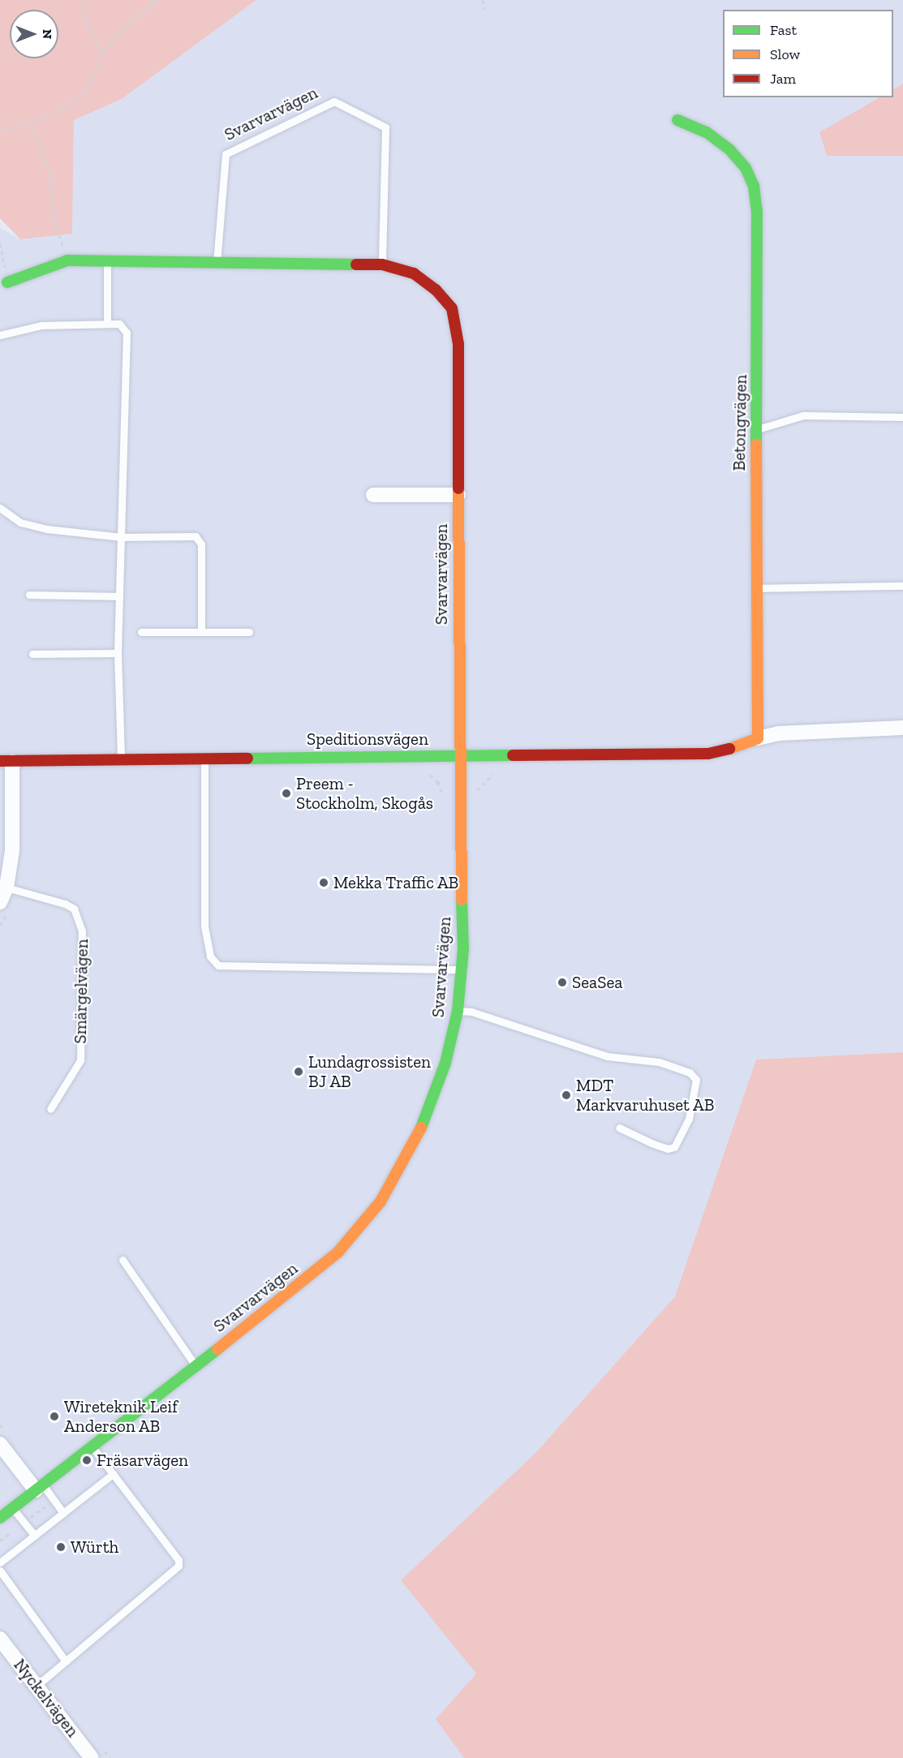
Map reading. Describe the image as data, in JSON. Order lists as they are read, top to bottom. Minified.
{"streets":{"street":["Svarvarvägen","Betongvägen","Speditionsvägen","Nyckelvägen"],"lane":["Smärgelvägen"]},"crossings":[["Svarvarvägen","Speditionsvägen"],["Betongvägen","Speditionsvägen"]],"places":["Preem - Stockholm, Skogås","Mekka Traffic AB","SeaSea","Lundagrossisten BJ AB","MDT Markvaruhuset AB","Wireteknik Leif Anderson AB","Fräsarvägen","Würth"],"legend":["Fast","Slow","Jam"],"north":"right"}
